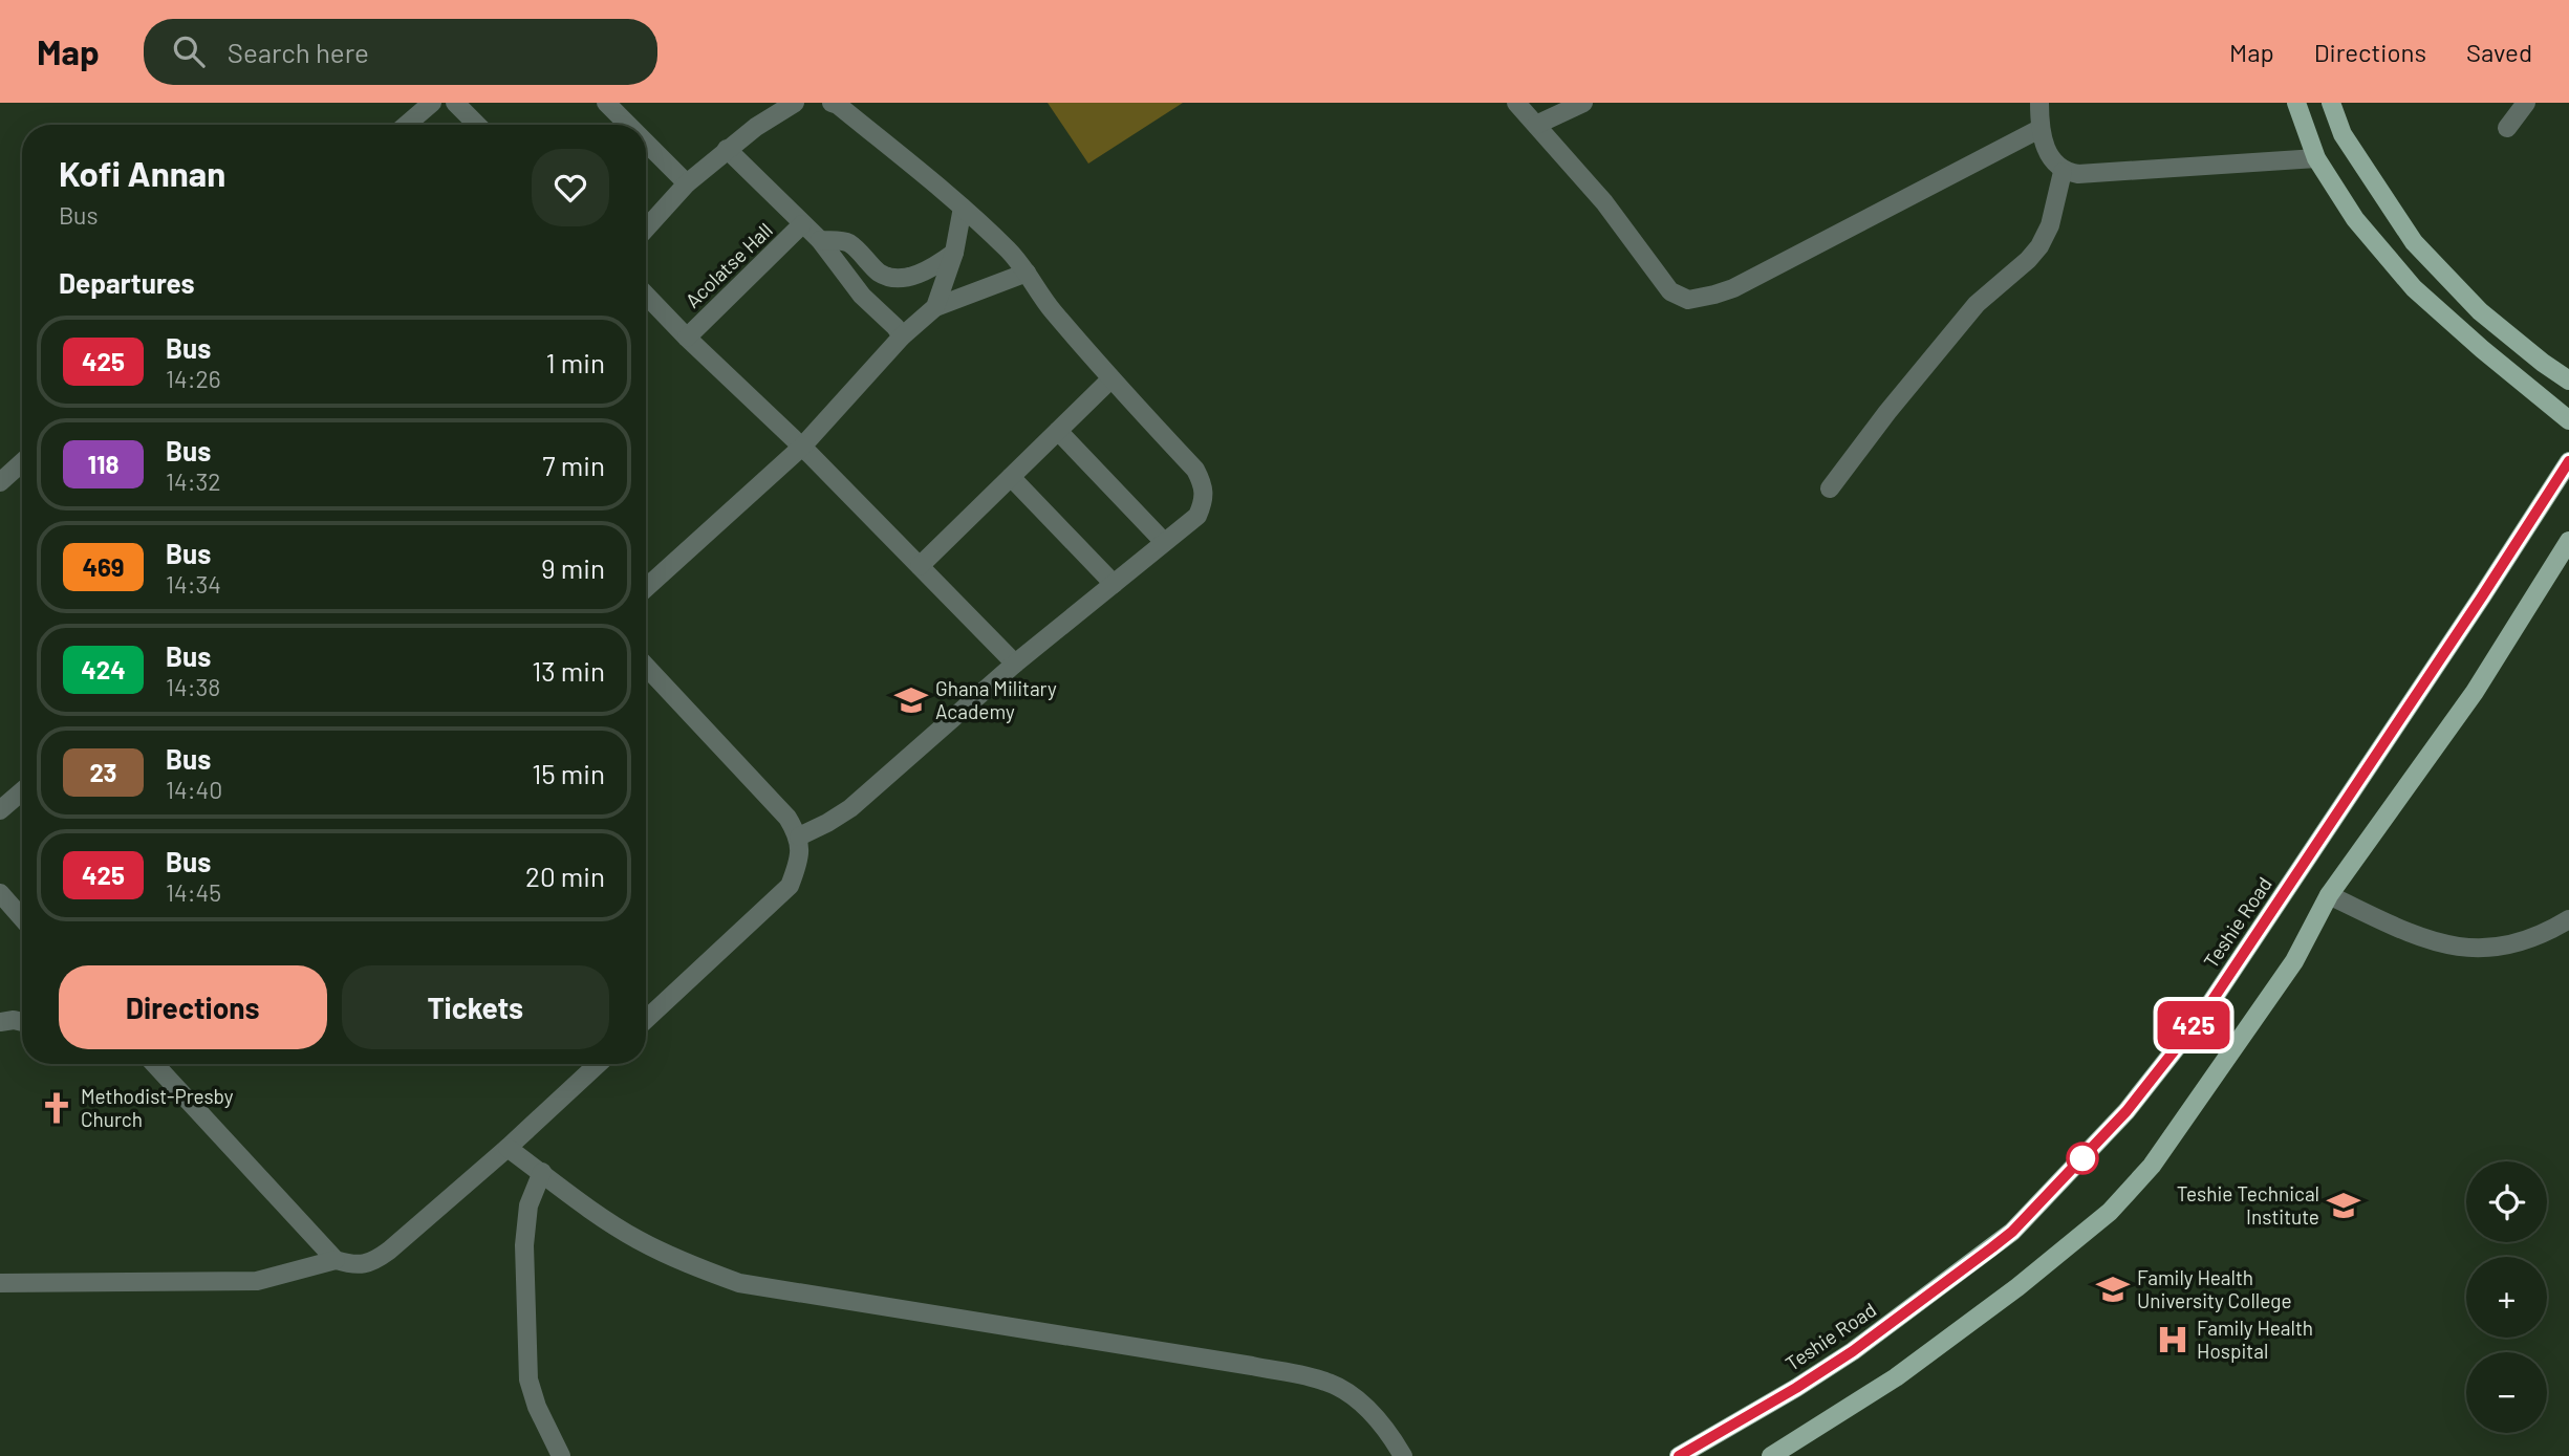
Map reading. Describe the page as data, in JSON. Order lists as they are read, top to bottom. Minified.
{"streets":{"main road":["Teshie Road"],"street":["Acolatse Hall"]},"places":{"school or university":["Ghana Military Academy","Teshie Technical Institute","Family Health University College"],"church":["Methodist-Presby Church"],"hospital":["Family Health Hospital"]},"lines":["bus line 425"],"page":{"header":"Map","search":"Search here","nav":["Map","Directions","Saved"],"on_map":"425","heading":[["Kofi Annan","Bus"],"Departures"],"list":[{"mark":"425","name":"Bus","note":"14:26","value":"1 min"},{"mark":"118","name":"Bus","note":"14:32","value":"7 min"},{"mark":"469","name":"Bus","note":"14:34","value":"9 min"},{"mark":"424","name":"Bus","note":"14:38","value":"13 min"},{"mark":"23","name":"Bus","note":"14:40","value":"15 min"},{"mark":"425","name":"Bus","note":"14:45","value":"20 min"}],"buttons":["Directions","Tickets"],"map_buttons":["+","−"]}}
